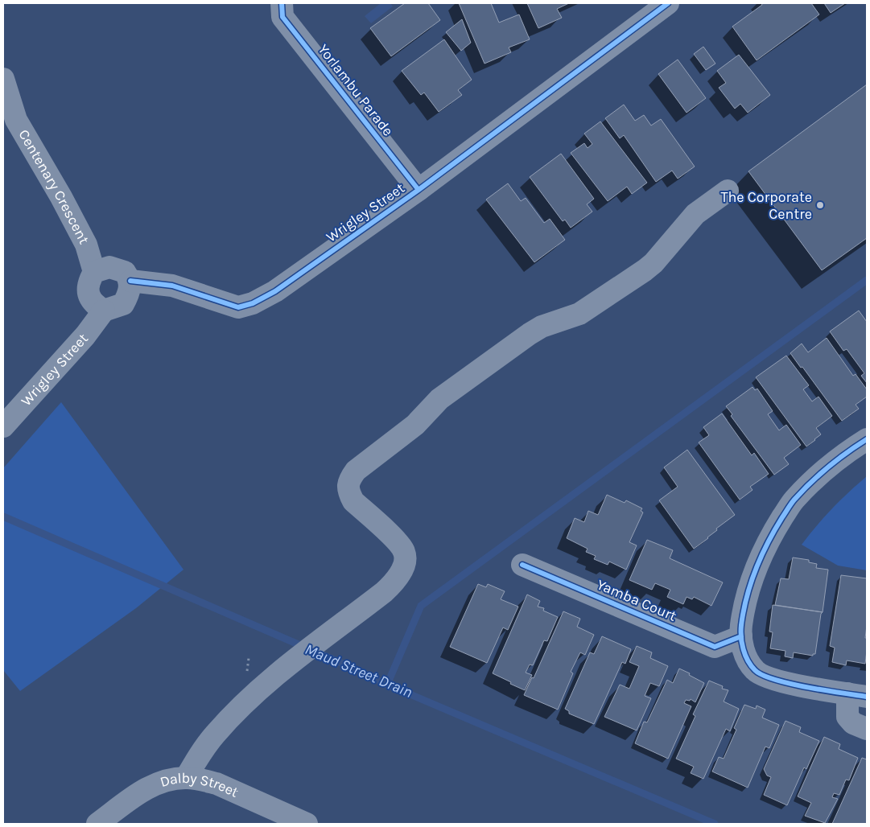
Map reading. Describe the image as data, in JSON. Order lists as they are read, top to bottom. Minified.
{"streets":{"street":["Yorlambu Parade","Centenary Crescent","Wrigley Street","Yamba Court","Dalby Street"]},"crossings":[["Yorlambu Parade","Wrigley Street"],["Centenary Crescent","Wrigley Street"]],"water":["Maud Street Drain"],"places":["The Corporate Centre"]}
